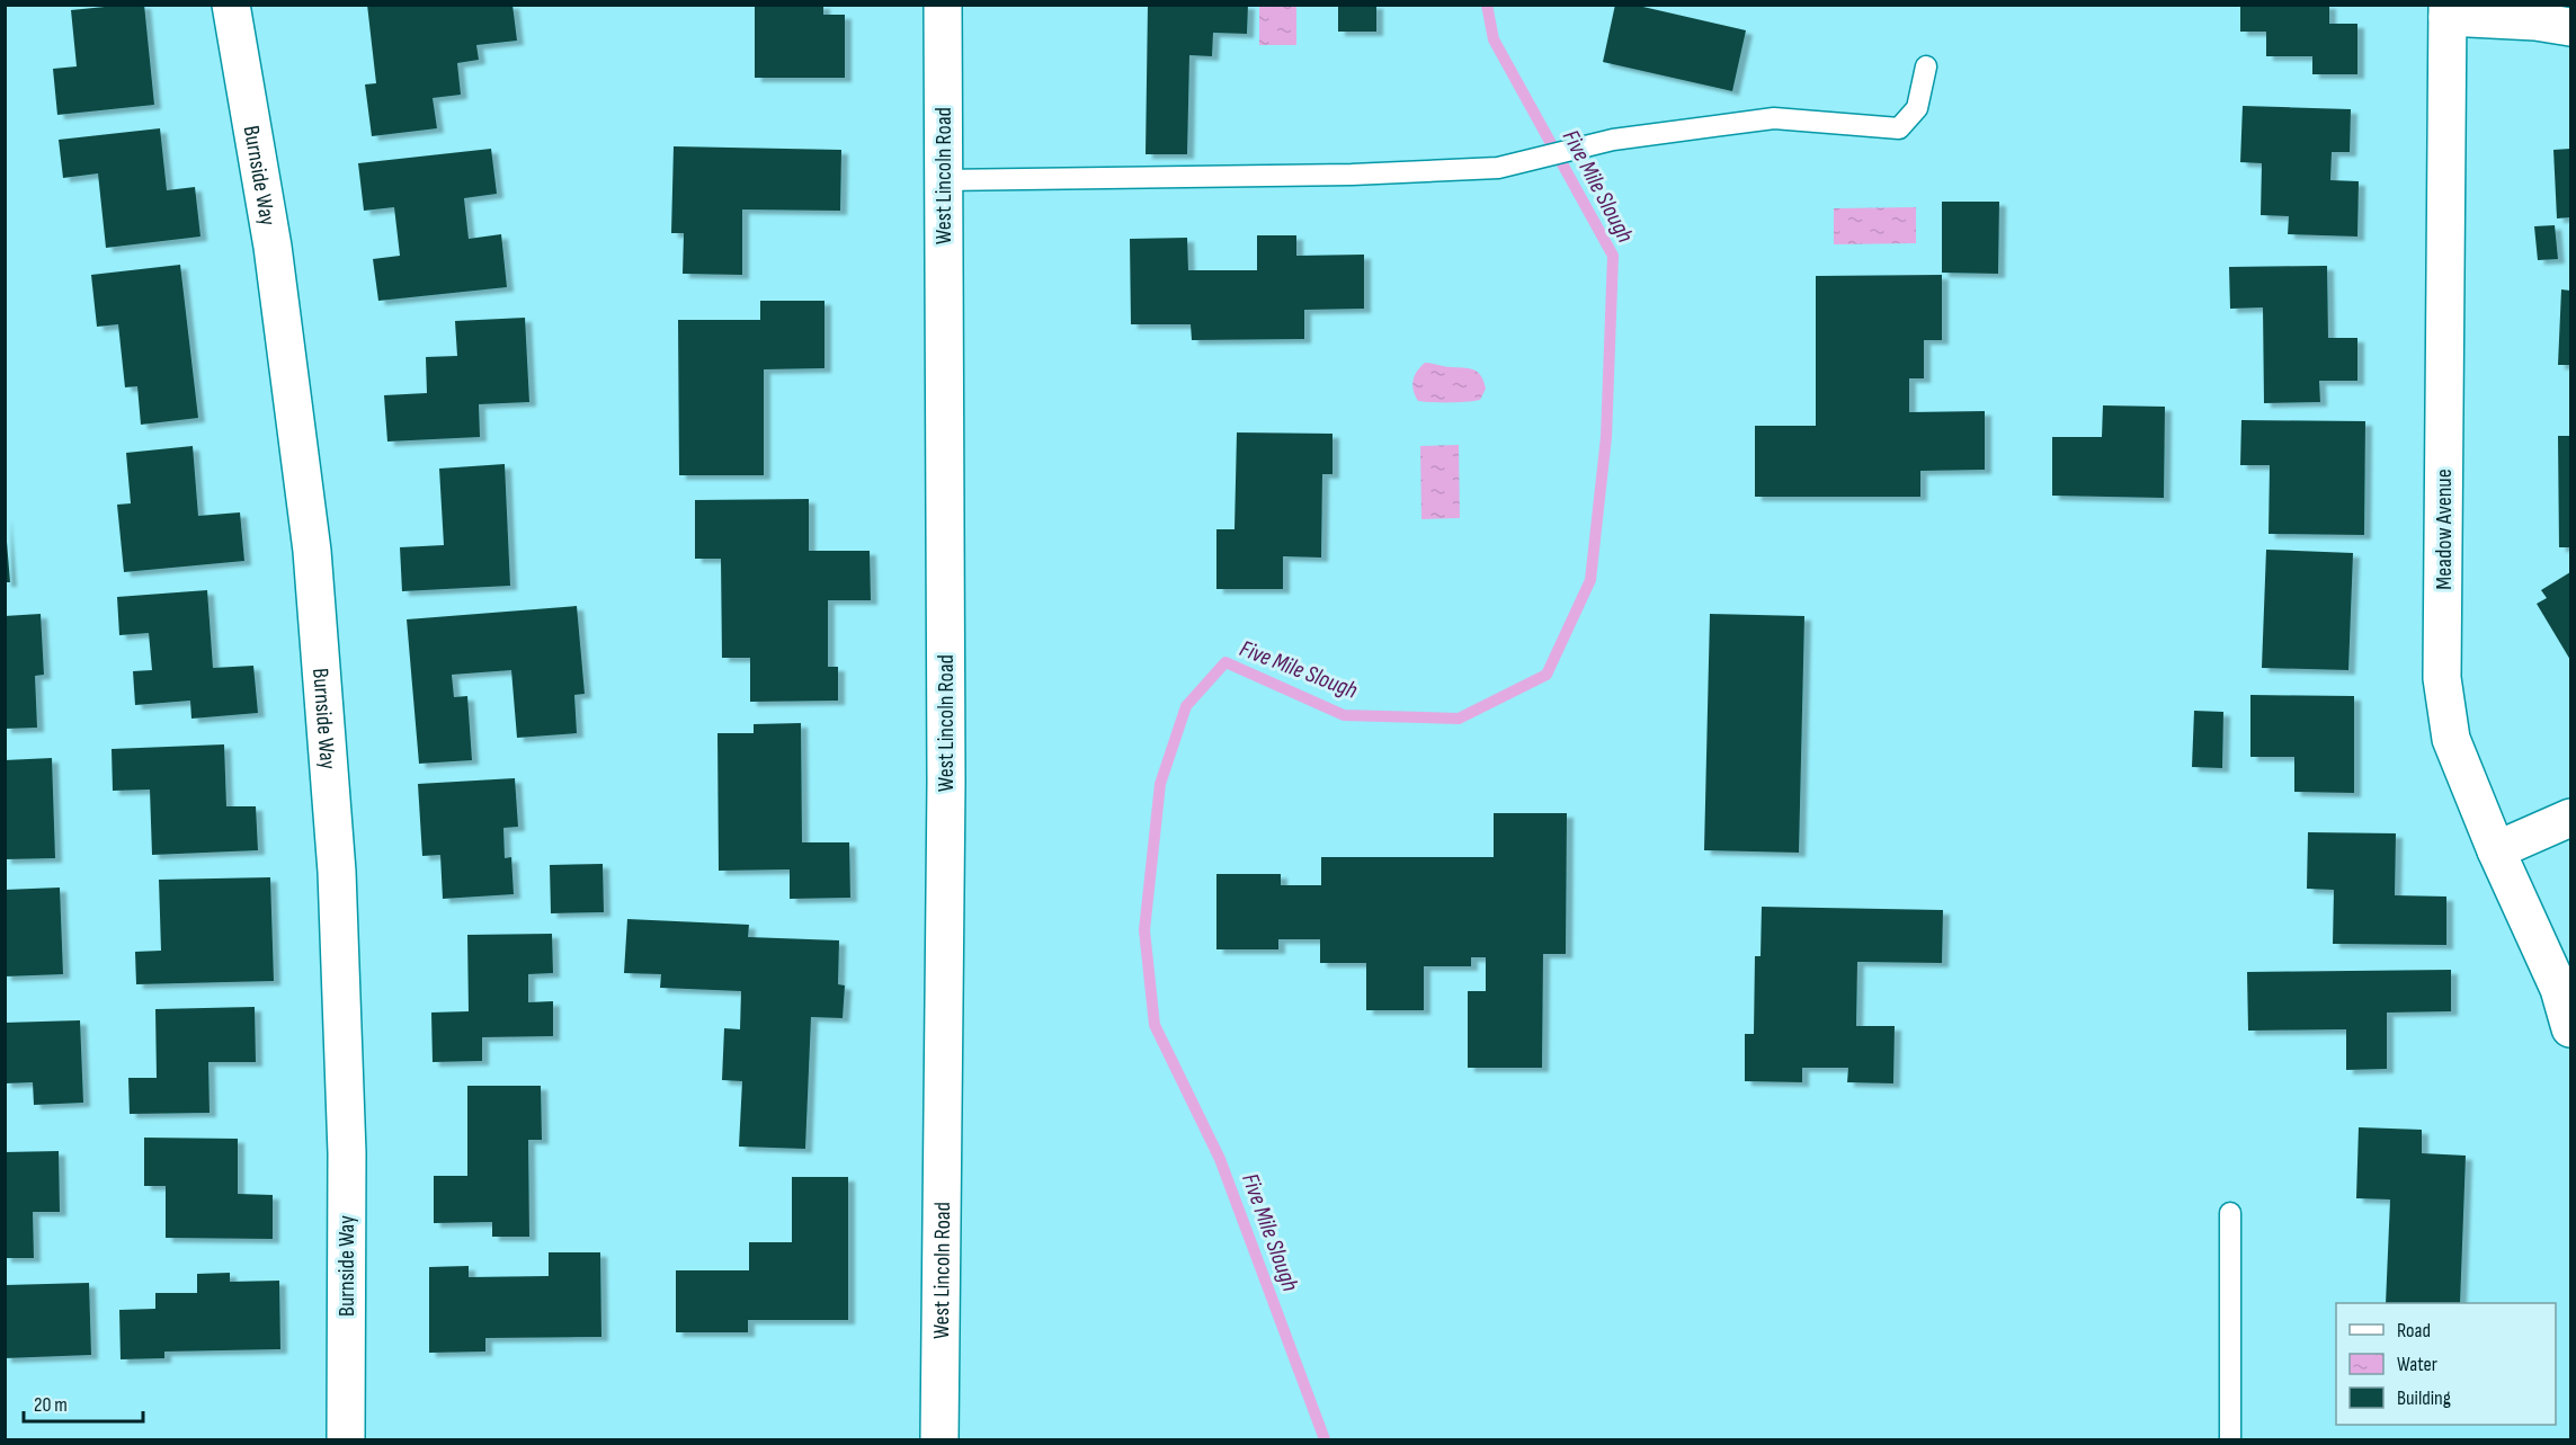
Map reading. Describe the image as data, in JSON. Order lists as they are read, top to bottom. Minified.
{"streets":{"street":["Burnside Way","West Lincoln Road","Meadow Avenue"]},"water":["Five Mile Slough"],"legend":["Road","Water","Building"],"scale_bar":"20 m"}
